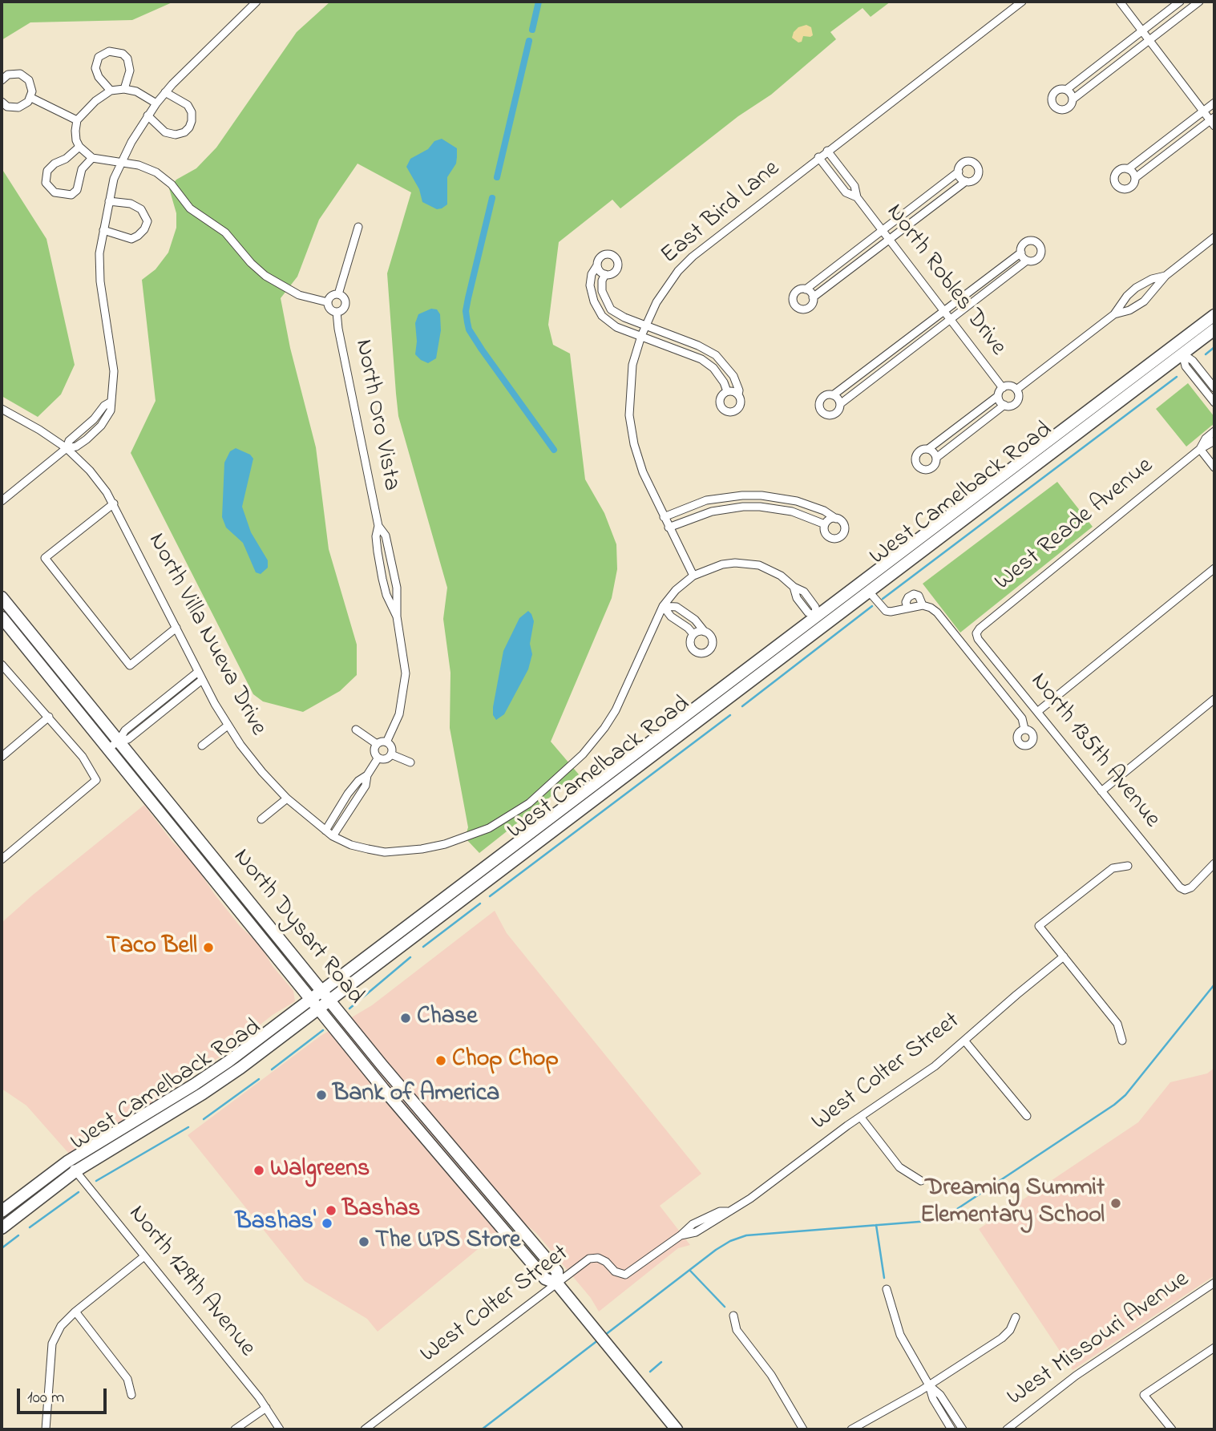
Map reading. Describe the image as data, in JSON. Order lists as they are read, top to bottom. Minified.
{"streets":{"main road":["West Camelback Road","North Dysart Road"],"street":["East Bird Lane","North Robles Drive","North Oro Vista","West Reade Avenue","North Villa Nueva Drive","North 135th Avenue","West Colter Street","North 129th Avenue","West Missouri Avenue"]},"crossings":[["East Bird Lane","North Robles Drive"],["East Bird Lane","North Villa Nueva Drive"],["West Camelback Road","North Villa Nueva Drive"],["West Camelback Road","North Dysart Road"],["West Camelback Road","North 129th Avenue"],["West Reade Avenue","North 135th Avenue"],["North Dysart Road","West Colter Street"]],"places":["Taco Bell","Chase","Chop Chop","Bank of America","Walgreens","Dreaming Summit Elementary School","Bashas","Bashas'","The UPS Store"],"scale_bar":"100 m"}
